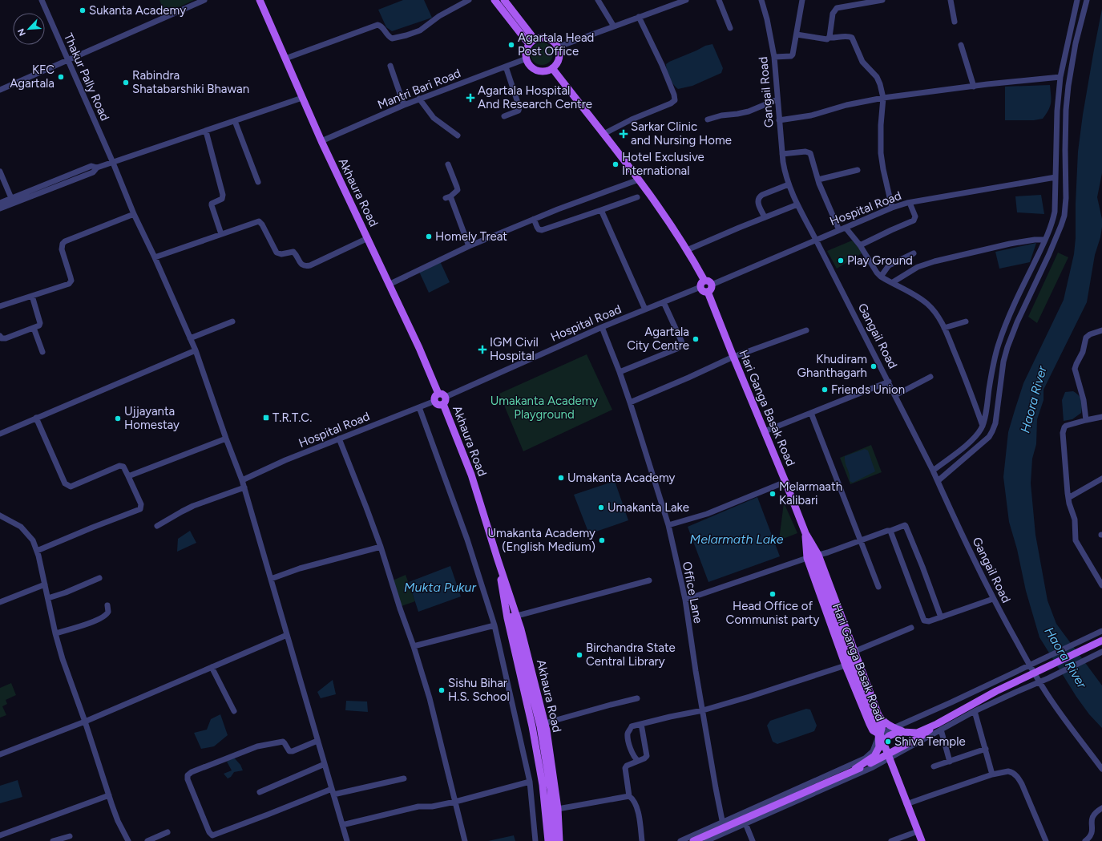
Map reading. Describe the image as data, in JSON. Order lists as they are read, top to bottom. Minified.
{"streets":{"main road":["Akhaura Road","Hari Ganga Basak Road"],"street":["Thakur Pally Road","Mantri Bari Road","Gangail Road","Hospital Road","Office Lane"]},"crossings":[["Thakur Pally Road","Hospital Road"],["Mantri Bari Road","Akhaura Road"],["Gangail Road","Hospital Road"],["Akhaura Road","Hospital Road"],["Hospital Road","Hari Ganga Basak Road"],["Hospital Road","Office Lane"]],"water":["Haora River","Melarmath Lake","Mukta Pukur"],"parks":["Umakanta Academy Playground"],"places":{"other":["Sukanta Academy","Agartala Head Post Office","KFC Agartala","Rabindra Shatabarshiki Bhawan","Hotel Exclusive International","Homely Treat","Play Ground","Agartala City Centre","Khudiram Ghanthagarh","Friends Union","Ujjayanta Homestay","Umakanta Academy","Melarmaath Kalibari","Umakanta Lake","Umakanta Academy (English Medium)","Head Office of Communist party","Birchandra State Central Library","Sishu Bihar H.S. School","Shiva Temple"],"health":["Agartala Hospital And Research Centre","Sarkar Clinic and Nursing Home","IGM Civil Hospital"],"transit":["T.R.T.C."]},"north":"bottom left"}
